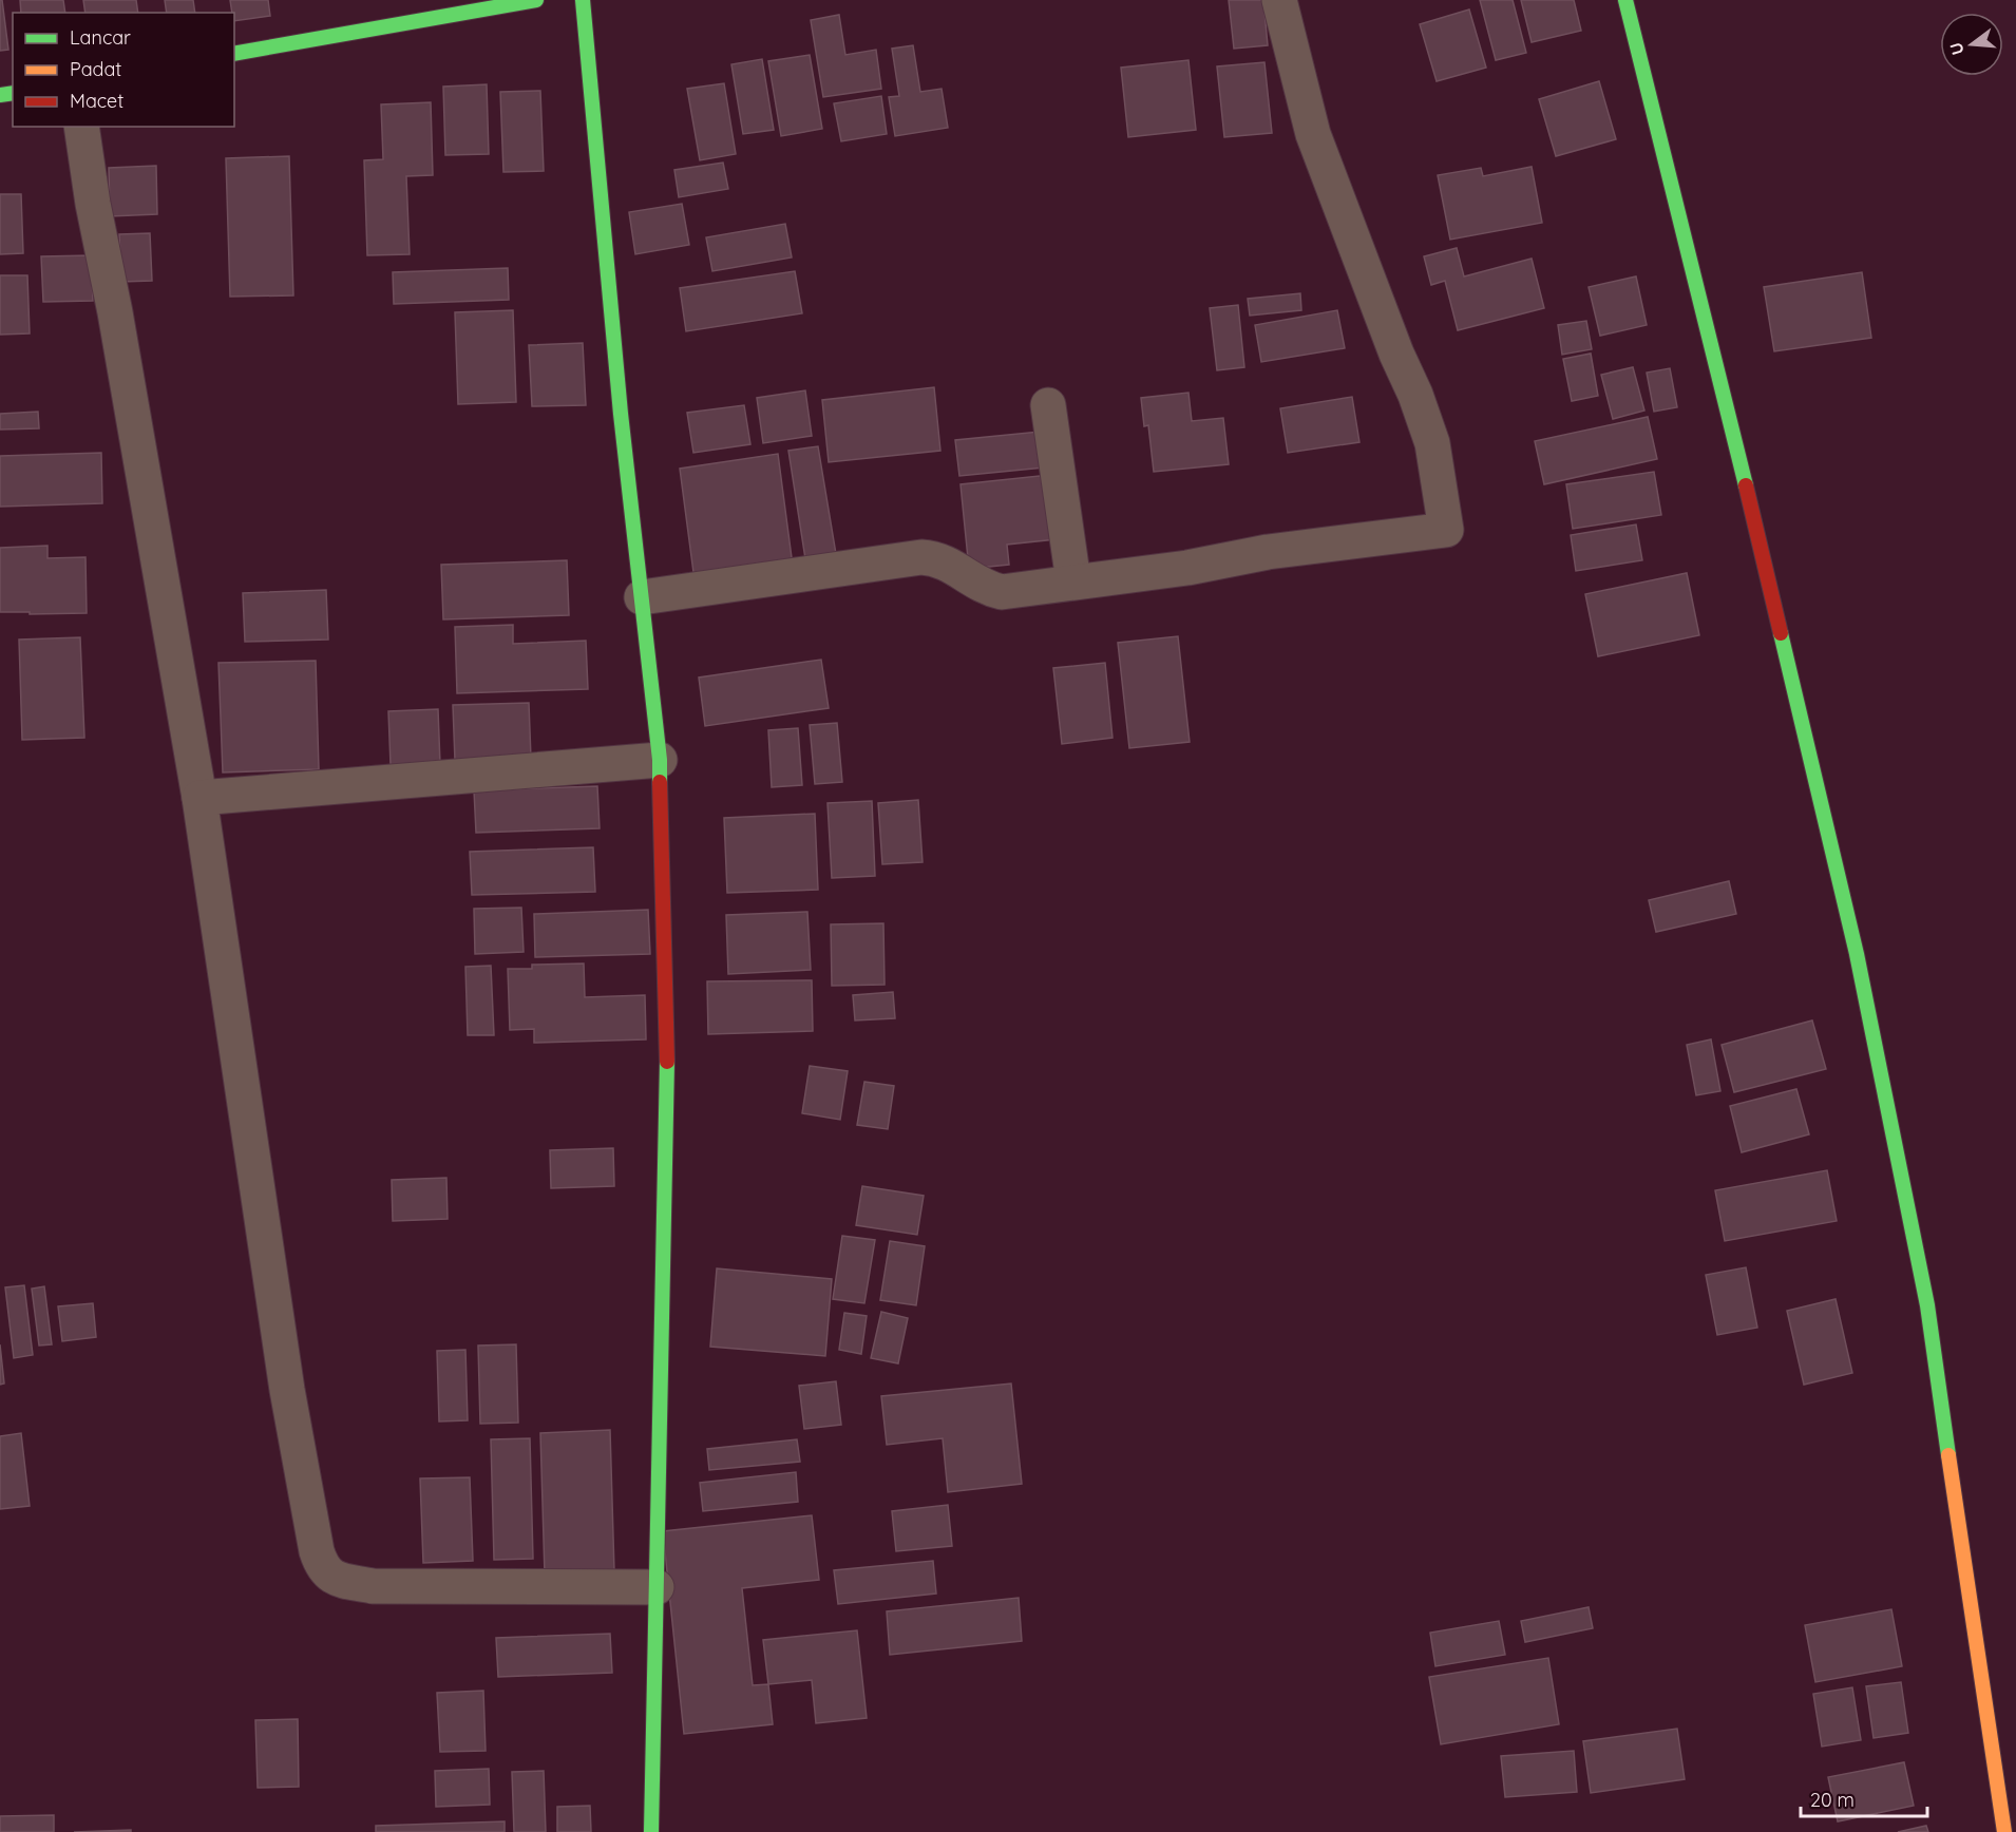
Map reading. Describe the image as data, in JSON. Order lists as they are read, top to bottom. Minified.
{"legend":["Lancar","Padat","Macet"],"scale_bar":"20 m","north":"left"}
